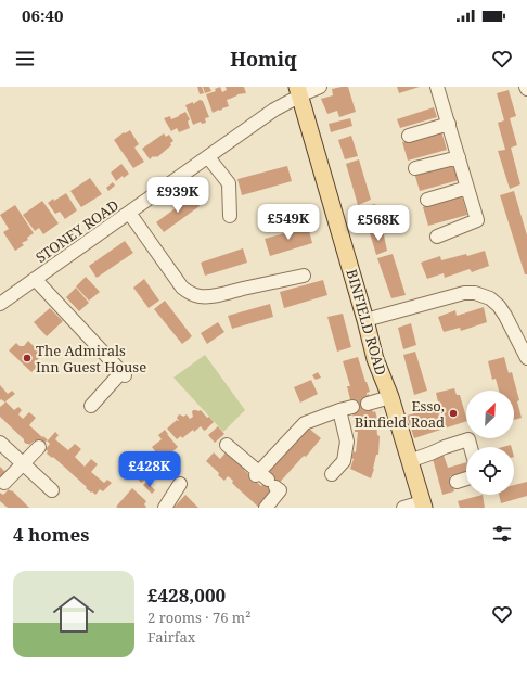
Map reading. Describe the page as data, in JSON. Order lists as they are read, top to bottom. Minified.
{"streets":{"main road":["BINFIELD ROAD"],"street":["STONEY ROAD"]},"crossings":[["STONEY ROAD","BINFIELD ROAD"]],"places":["The Admirals Inn Guest House","Esso, Binfield Road"],"north":"top right","page":{"status":"06:40","header":"Homiq","price":["£939K","£549K","£568K","£428K"],"heading":"4 homes","list":[{"name":"£428,000","note":"2 rooms · 76 m² · Fairfax"}]}}
